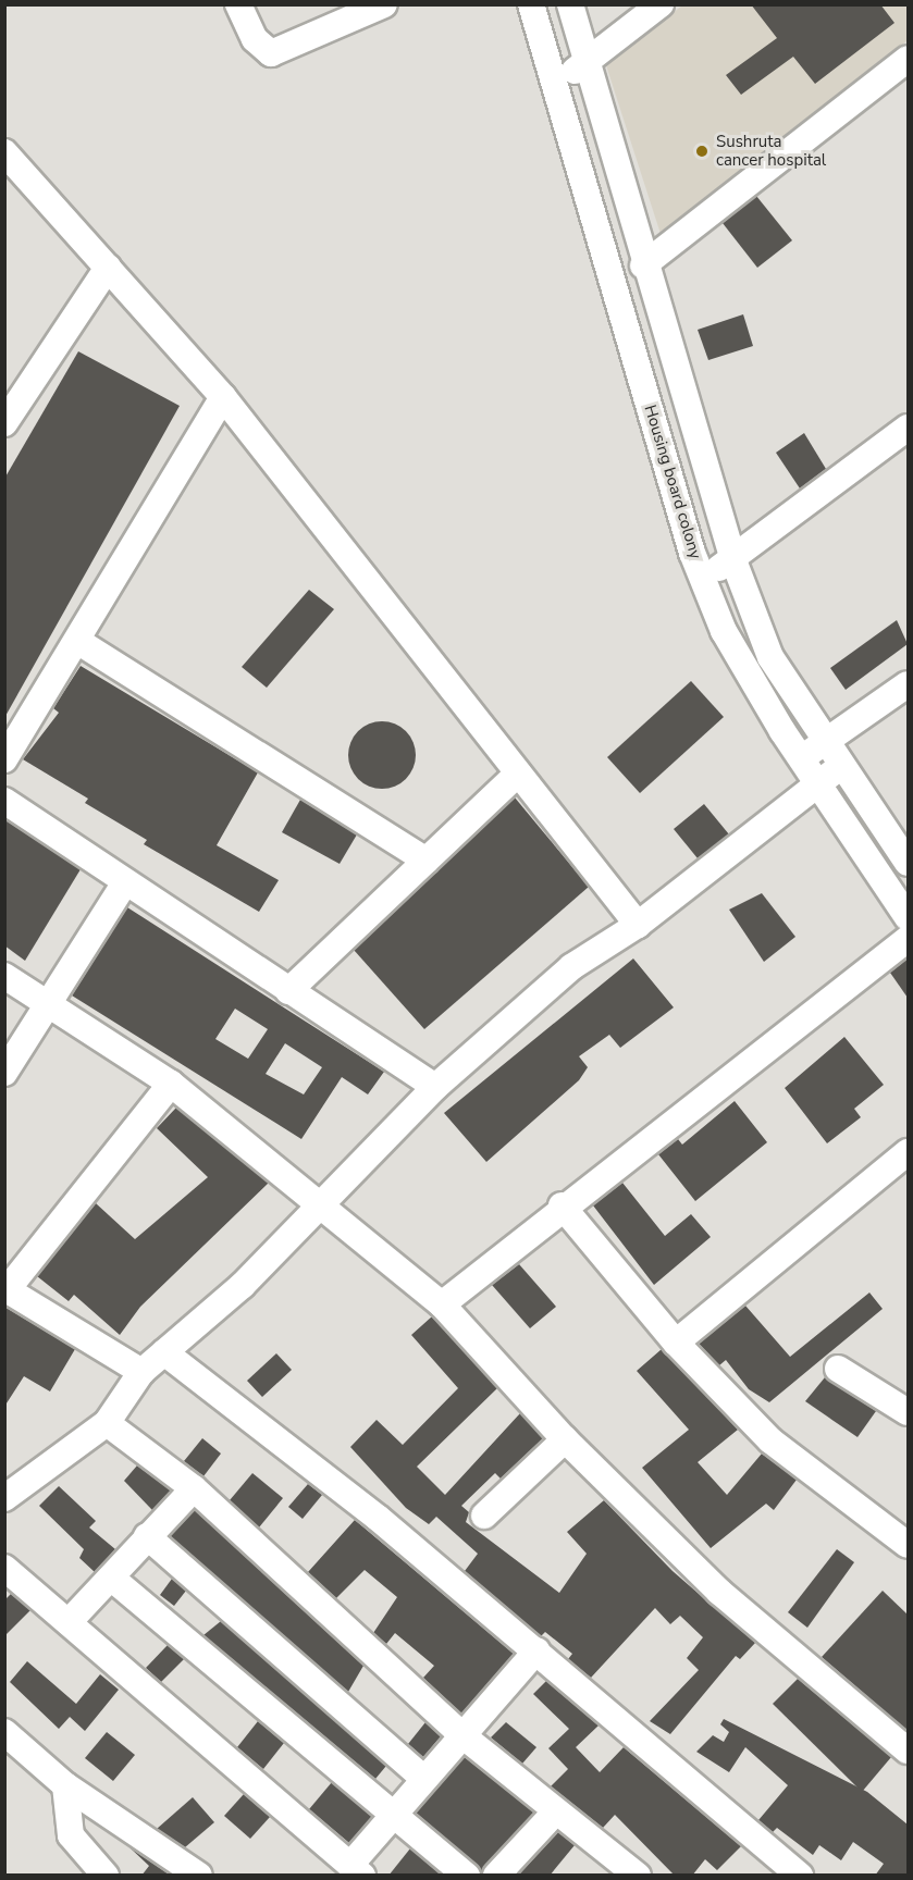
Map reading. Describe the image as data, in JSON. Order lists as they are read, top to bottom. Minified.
{"streets":{"street":["Housing board colony"]},"places":["Sushruta cancer hospital"]}
